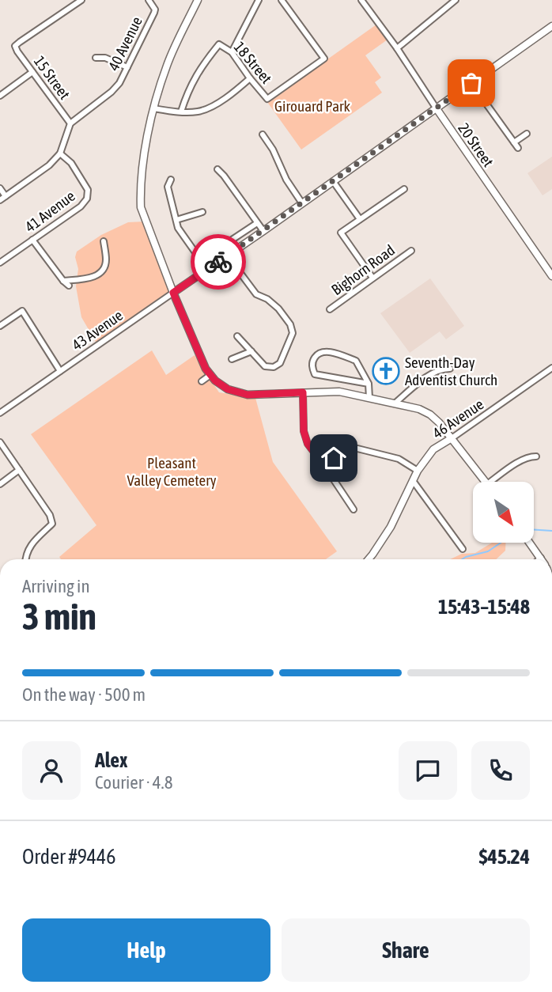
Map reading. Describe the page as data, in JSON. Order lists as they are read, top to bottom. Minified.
{"streets":{"street":["40 Avenue","18 Street","15 Street","20 Street","41 Avenue","Bighorn Road","43 Avenue","46 Avenue"]},"crossings":[["40 Avenue","15 Street"],["20 Street","43 Avenue"]],"parks":["Girouard Park","Pleasant Valley Cemetery"],"places":{"church":["Seventh-Day Adventist Church"]},"north":"bottom right","page":{"heading":["3 min","Arriving in","15:43–15:48"],"panel":["Alex","Courier · 4.8","Order #9446","$45.24"],"bar":"On the way · 500 m","buttons":["Help","Share"]}}
